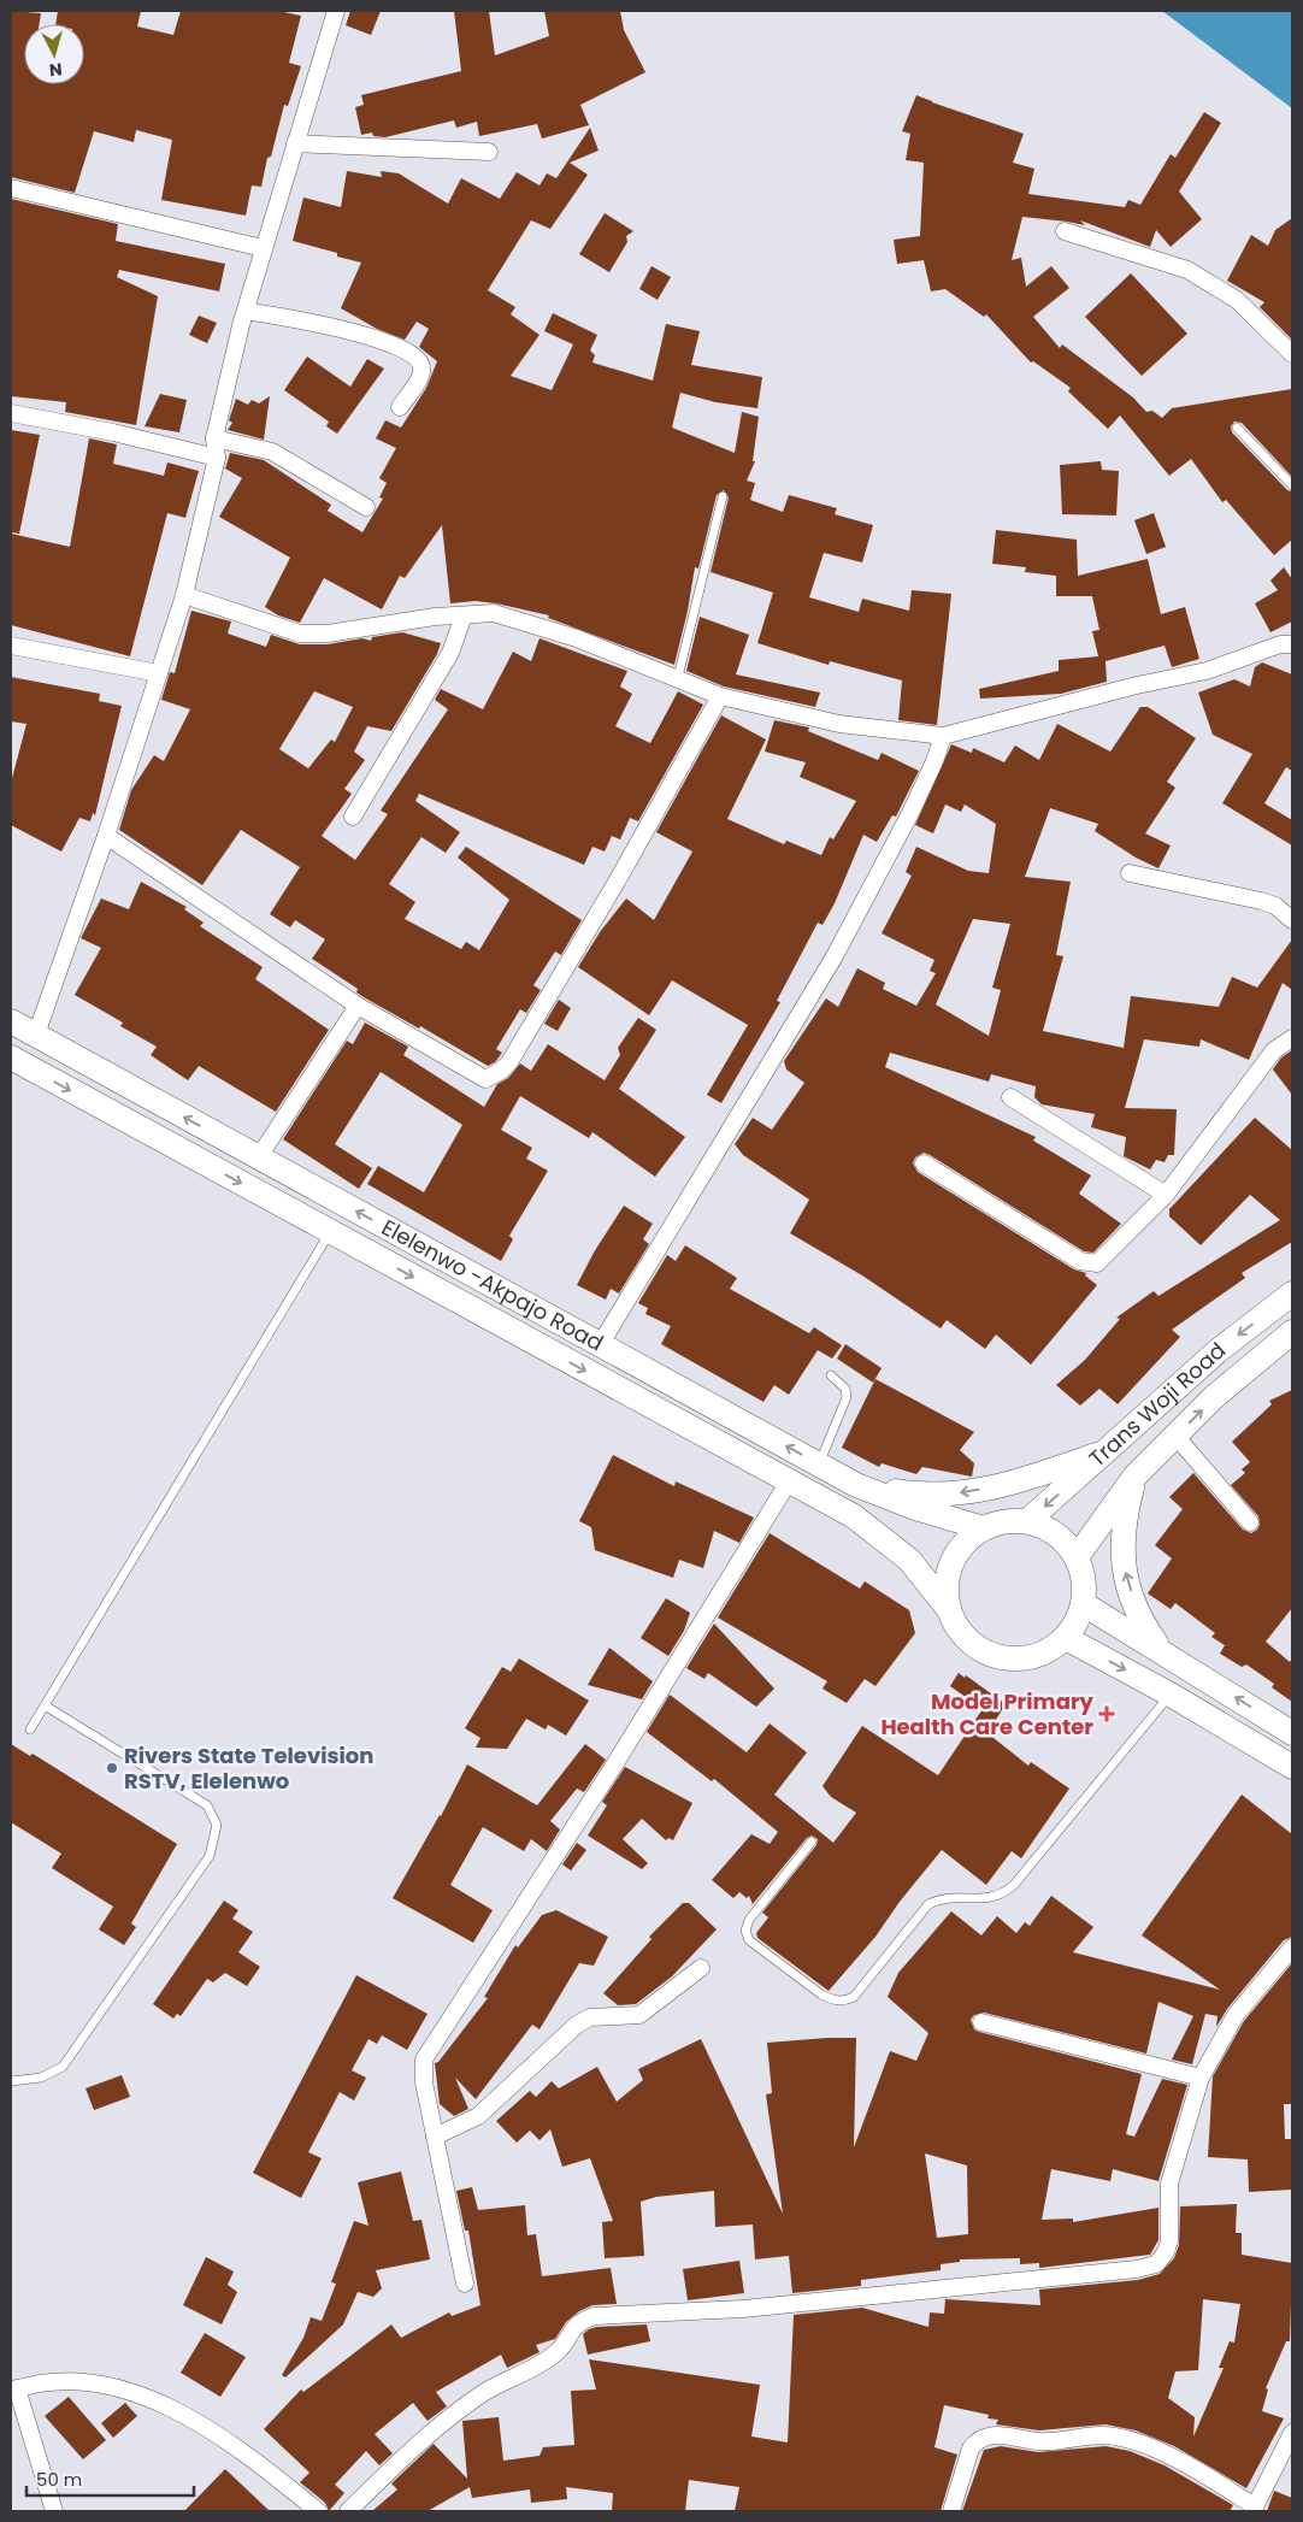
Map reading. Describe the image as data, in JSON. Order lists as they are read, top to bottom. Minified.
{"streets":{"main road":["Elelenwo -Akpajo Road","Trans Woji Road"]},"crossings":[["Elelenwo -Akpajo Road","Trans Woji Road"]],"places":{"health":["Model Primary Health Care Center"],"other":["Rivers State Television RSTV, Elelenwo"]},"scale_bar":"50 m","north":"bottom"}
